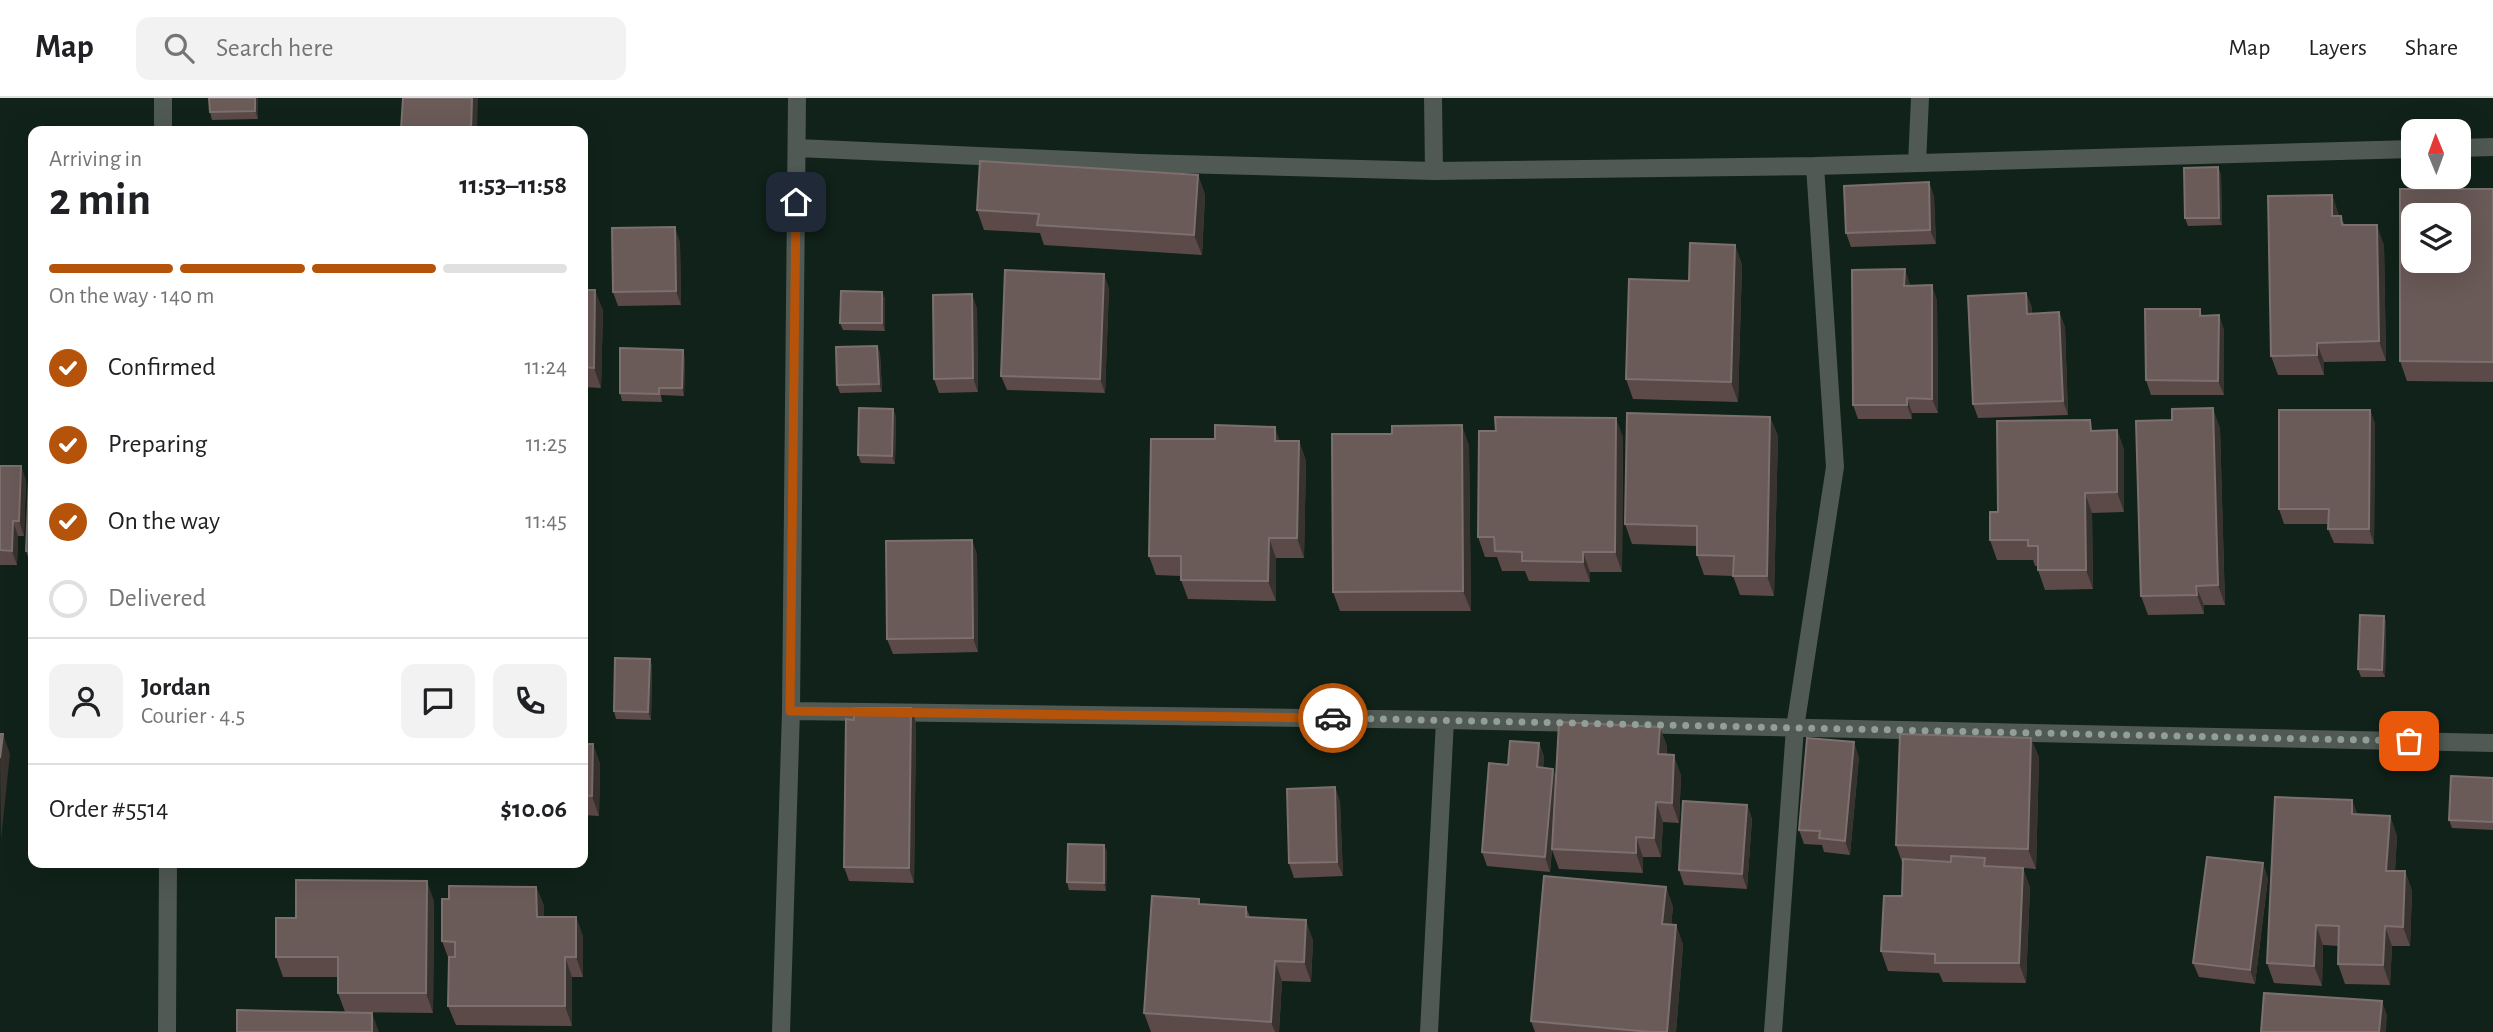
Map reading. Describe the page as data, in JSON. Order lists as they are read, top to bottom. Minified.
{"north":"top","page":{"header":"Map","search":"Search here","nav":["Map","Layers","Share"],"heading":["2 min","Arriving in","11:53–11:58"],"panel":["Jordan","Courier · 4.5","Order #5514","$10.06"],"bar":"On the way · 140 m","list":[["Confirmed","11:24"],["Preparing","11:25"],["On the way","11:45"],"Delivered"]}}
